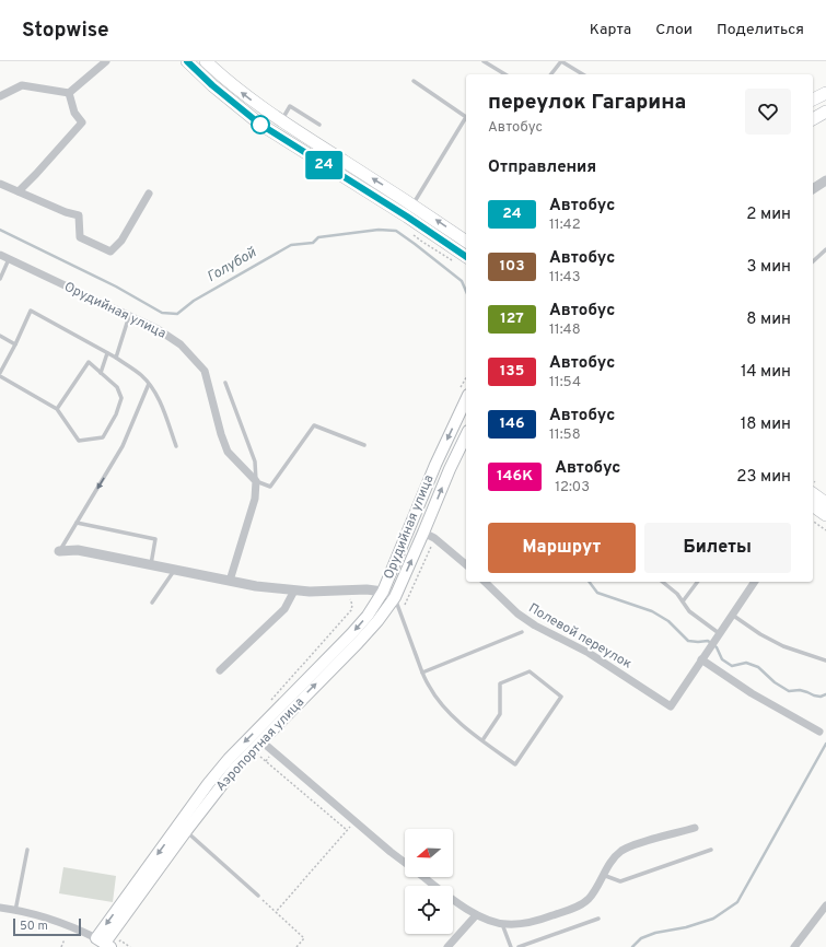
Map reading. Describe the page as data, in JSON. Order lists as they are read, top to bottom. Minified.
{"streets":{"main road":["Орудийная улица","Аэропортная улица"],"street":["Полевой переулок"]},"crossings":[["Орудийная улица","Аэропортная улица"]],"water":["Голубой"],"lines":["bus line 24"],"scale_bar":"50 m","north":"left","page":{"header":"Stopwise","nav":["Карта","Слои","Поделиться"],"on_map":"24","heading":[["переулок Гагарина","Автобус"],"Отправления"],"list":[{"mark":"24","name":"Автобус","note":"11:42","value":"2 мин"},{"mark":"103","name":"Автобус","note":"11:43","value":"3 мин"},{"mark":"127","name":"Автобус","note":"11:48","value":"8 мин"},{"mark":"135","name":"Автобус","note":"11:54","value":"14 мин"},{"mark":"146","name":"Автобус","note":"11:58","value":"18 мин"},{"mark":"146K","name":"Автобус","note":"12:03","value":"23 мин"}],"buttons":["Маршрут","Билеты"],"scale":"50 m"}}
